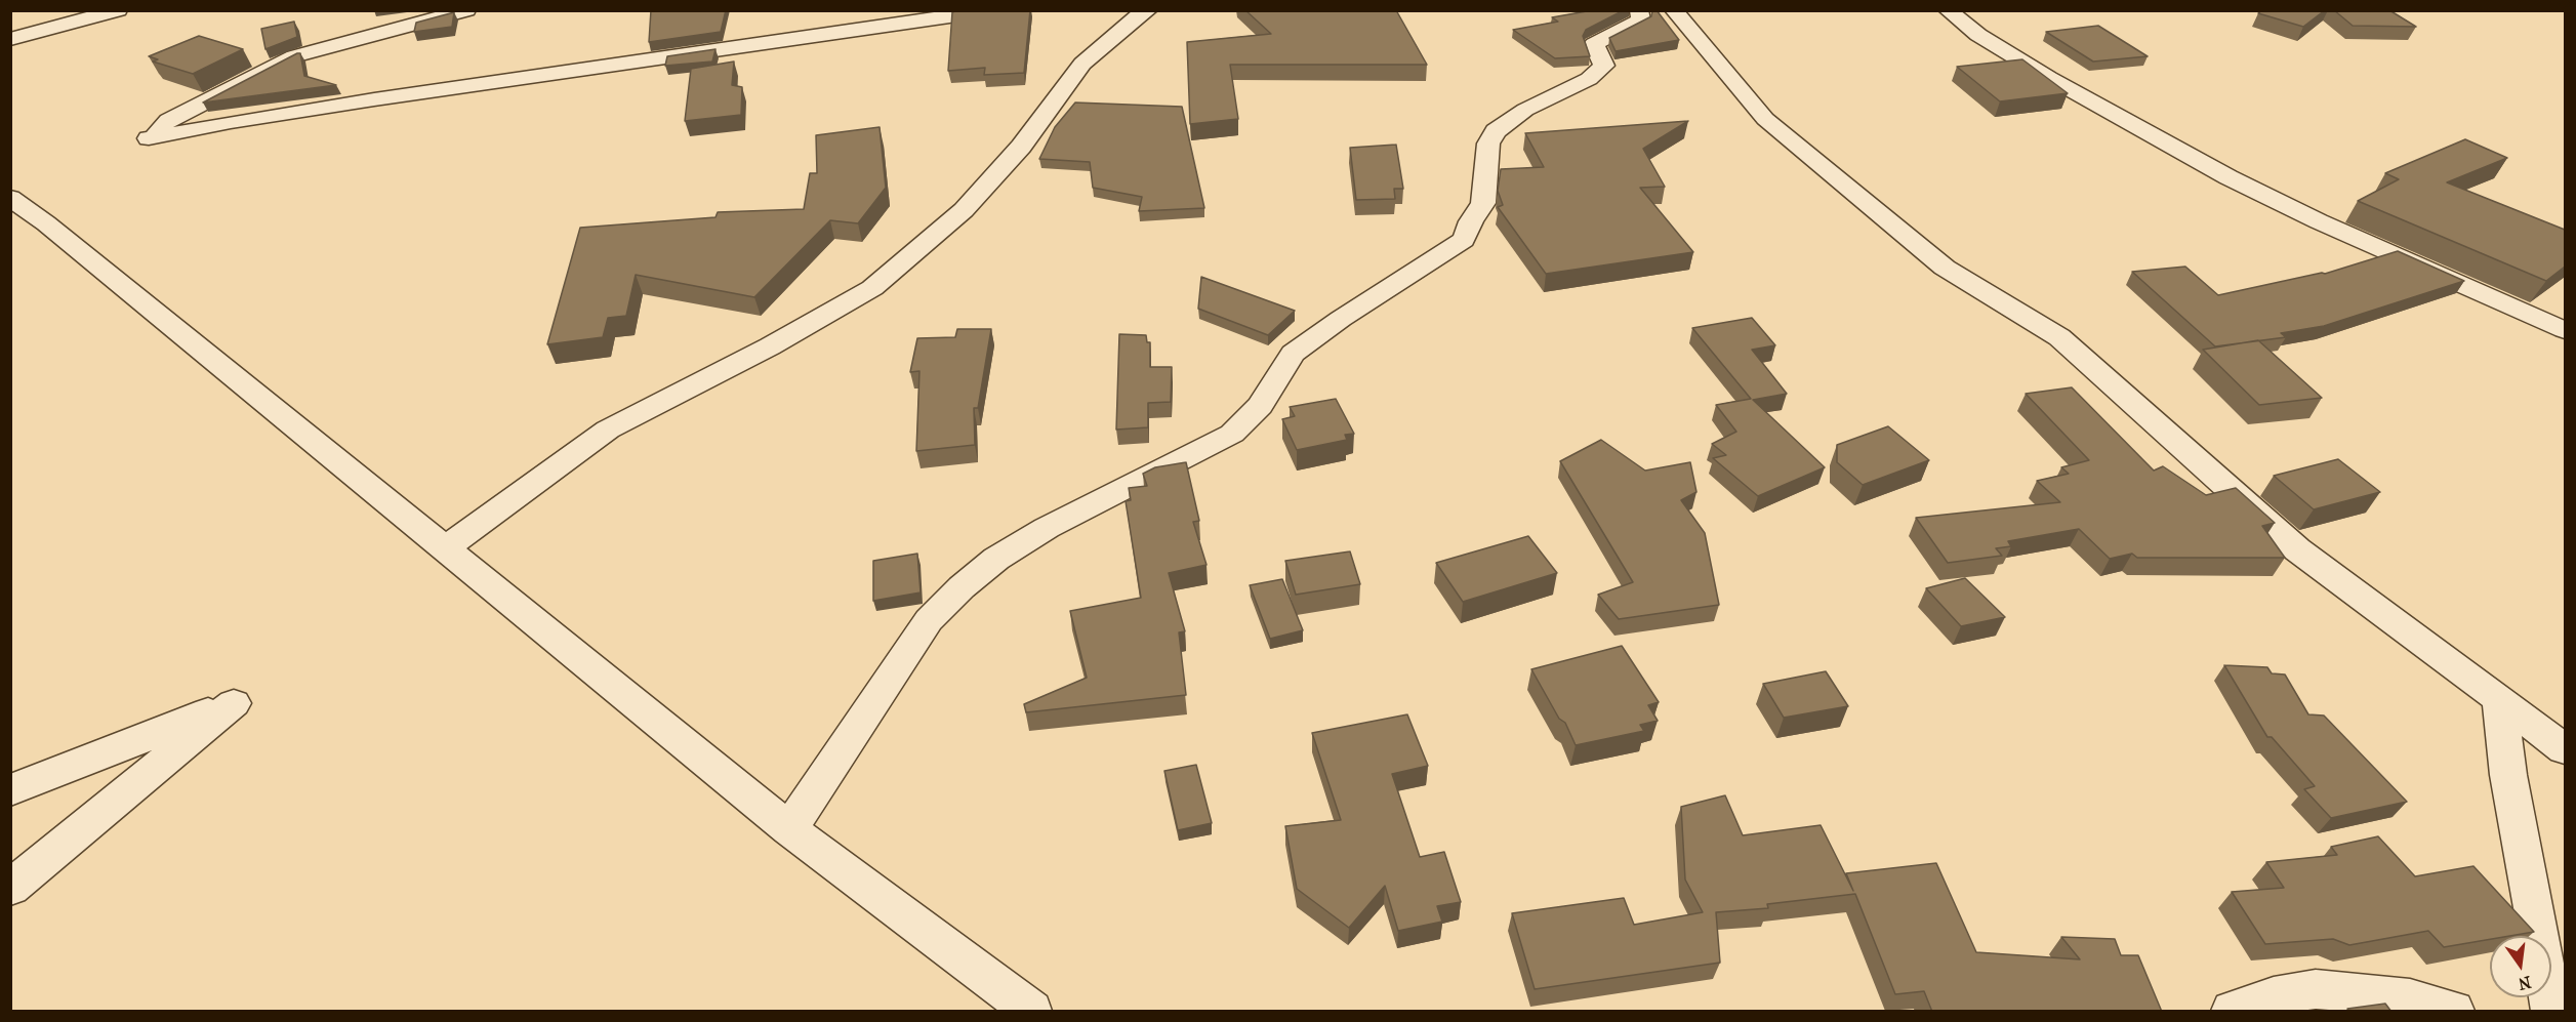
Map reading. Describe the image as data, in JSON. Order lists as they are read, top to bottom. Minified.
{"north":"bottom"}
